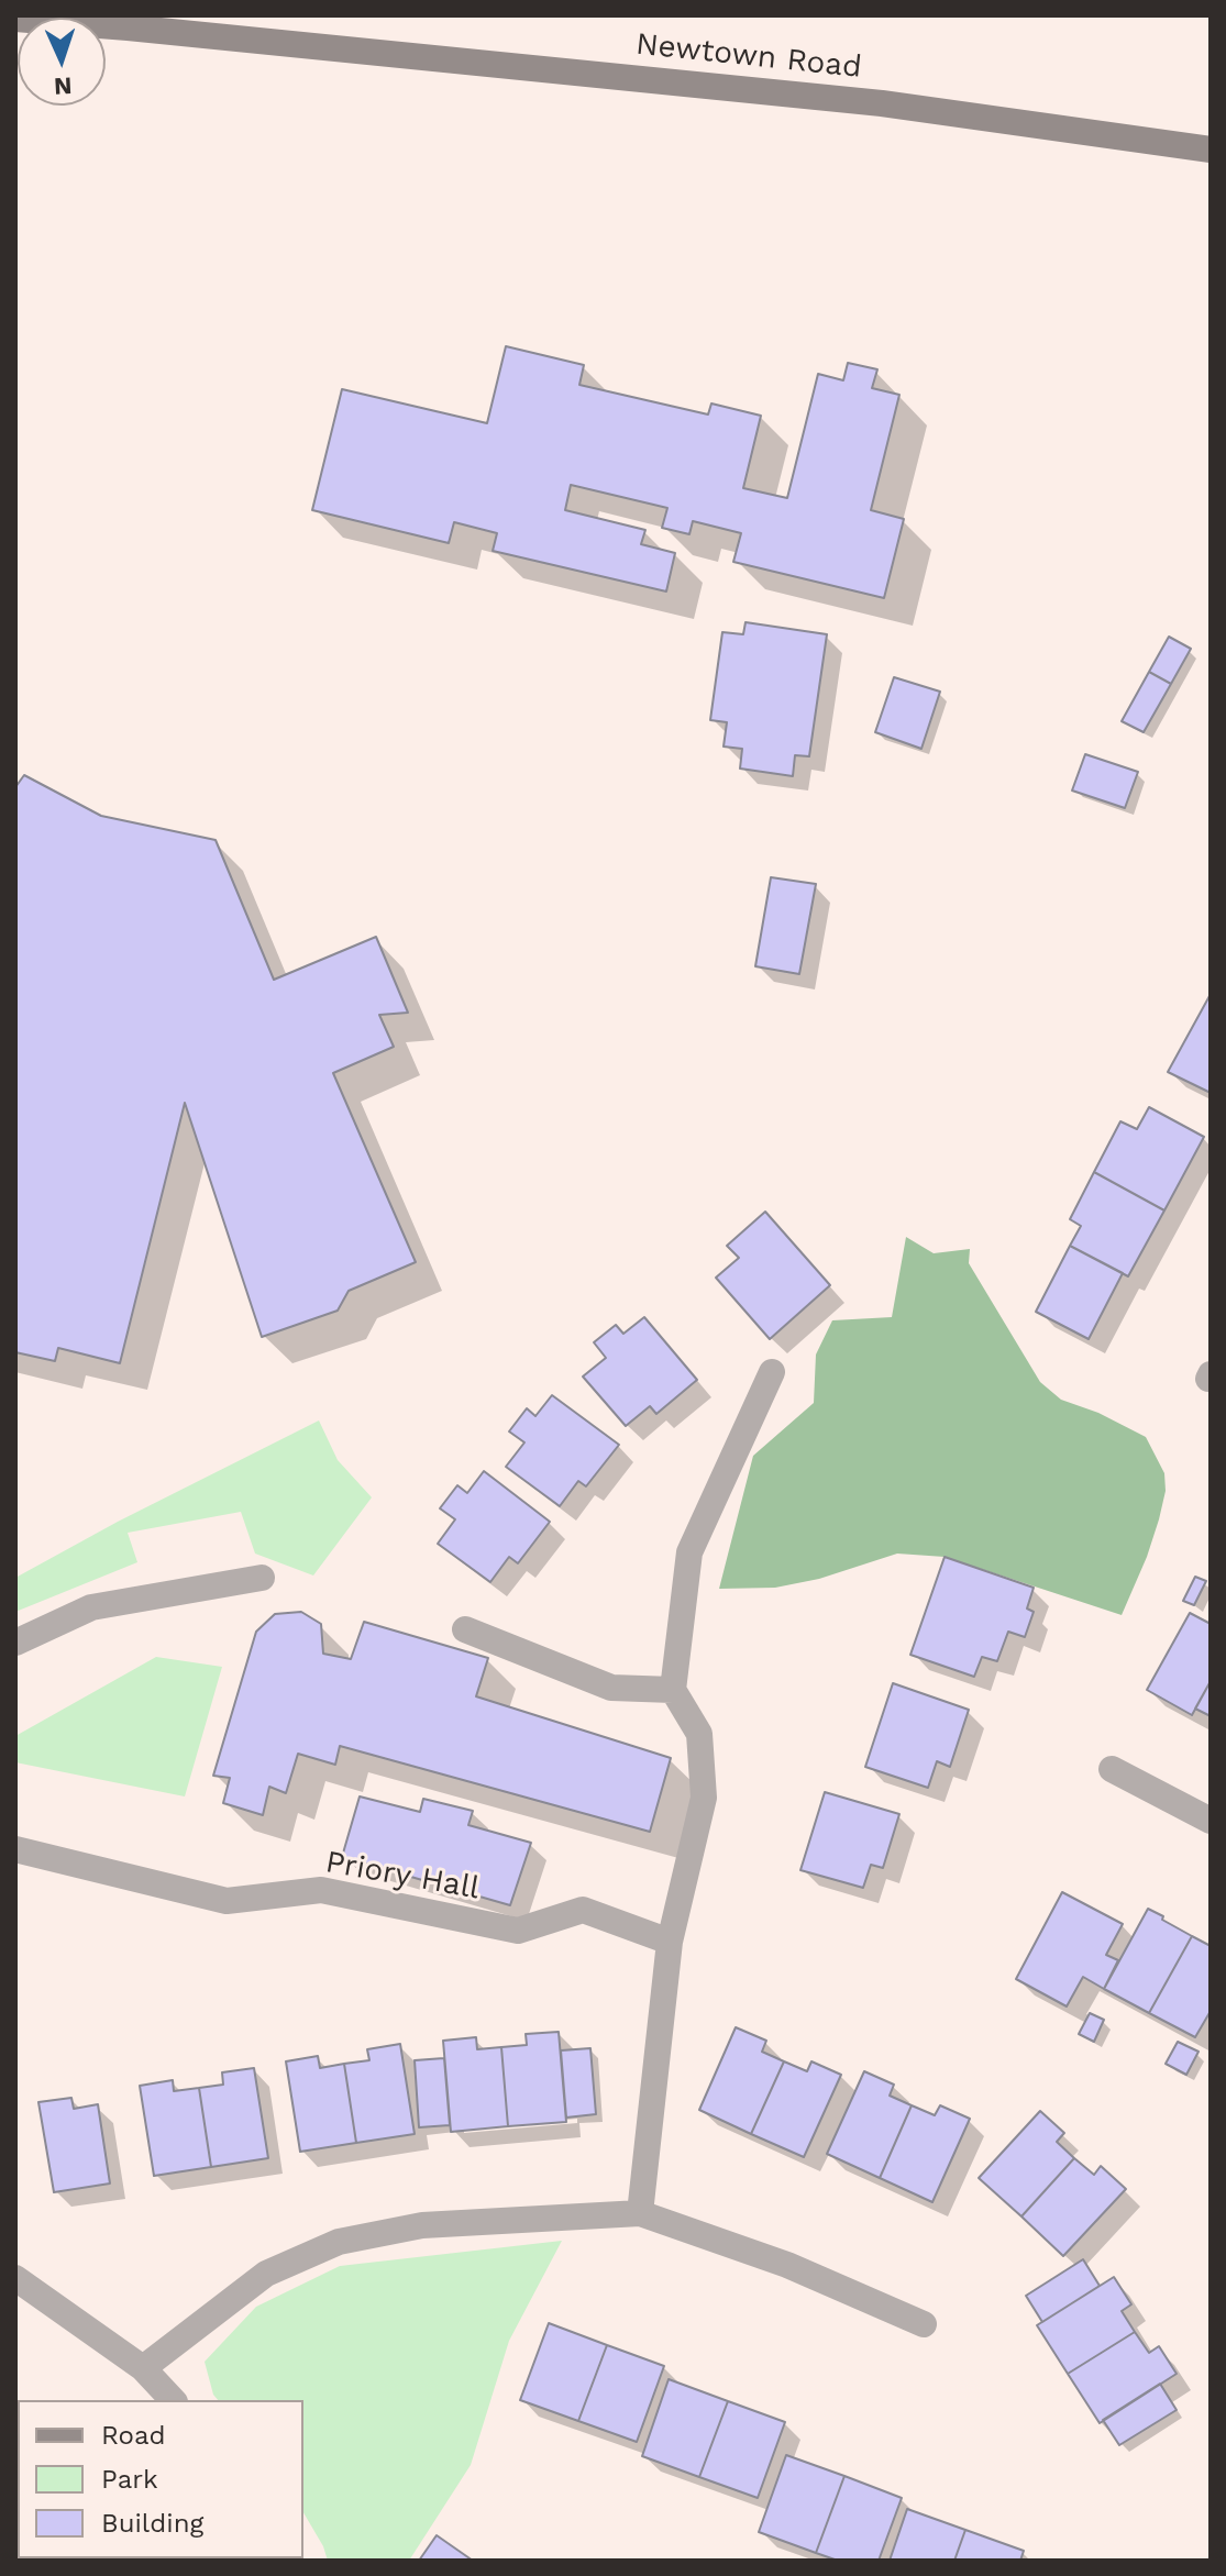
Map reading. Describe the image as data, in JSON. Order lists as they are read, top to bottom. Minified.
{"streets":{"main road":["Newtown Road"],"street":["Priory Hall"]},"legend":["Road","Park","Building"],"north":"bottom"}
